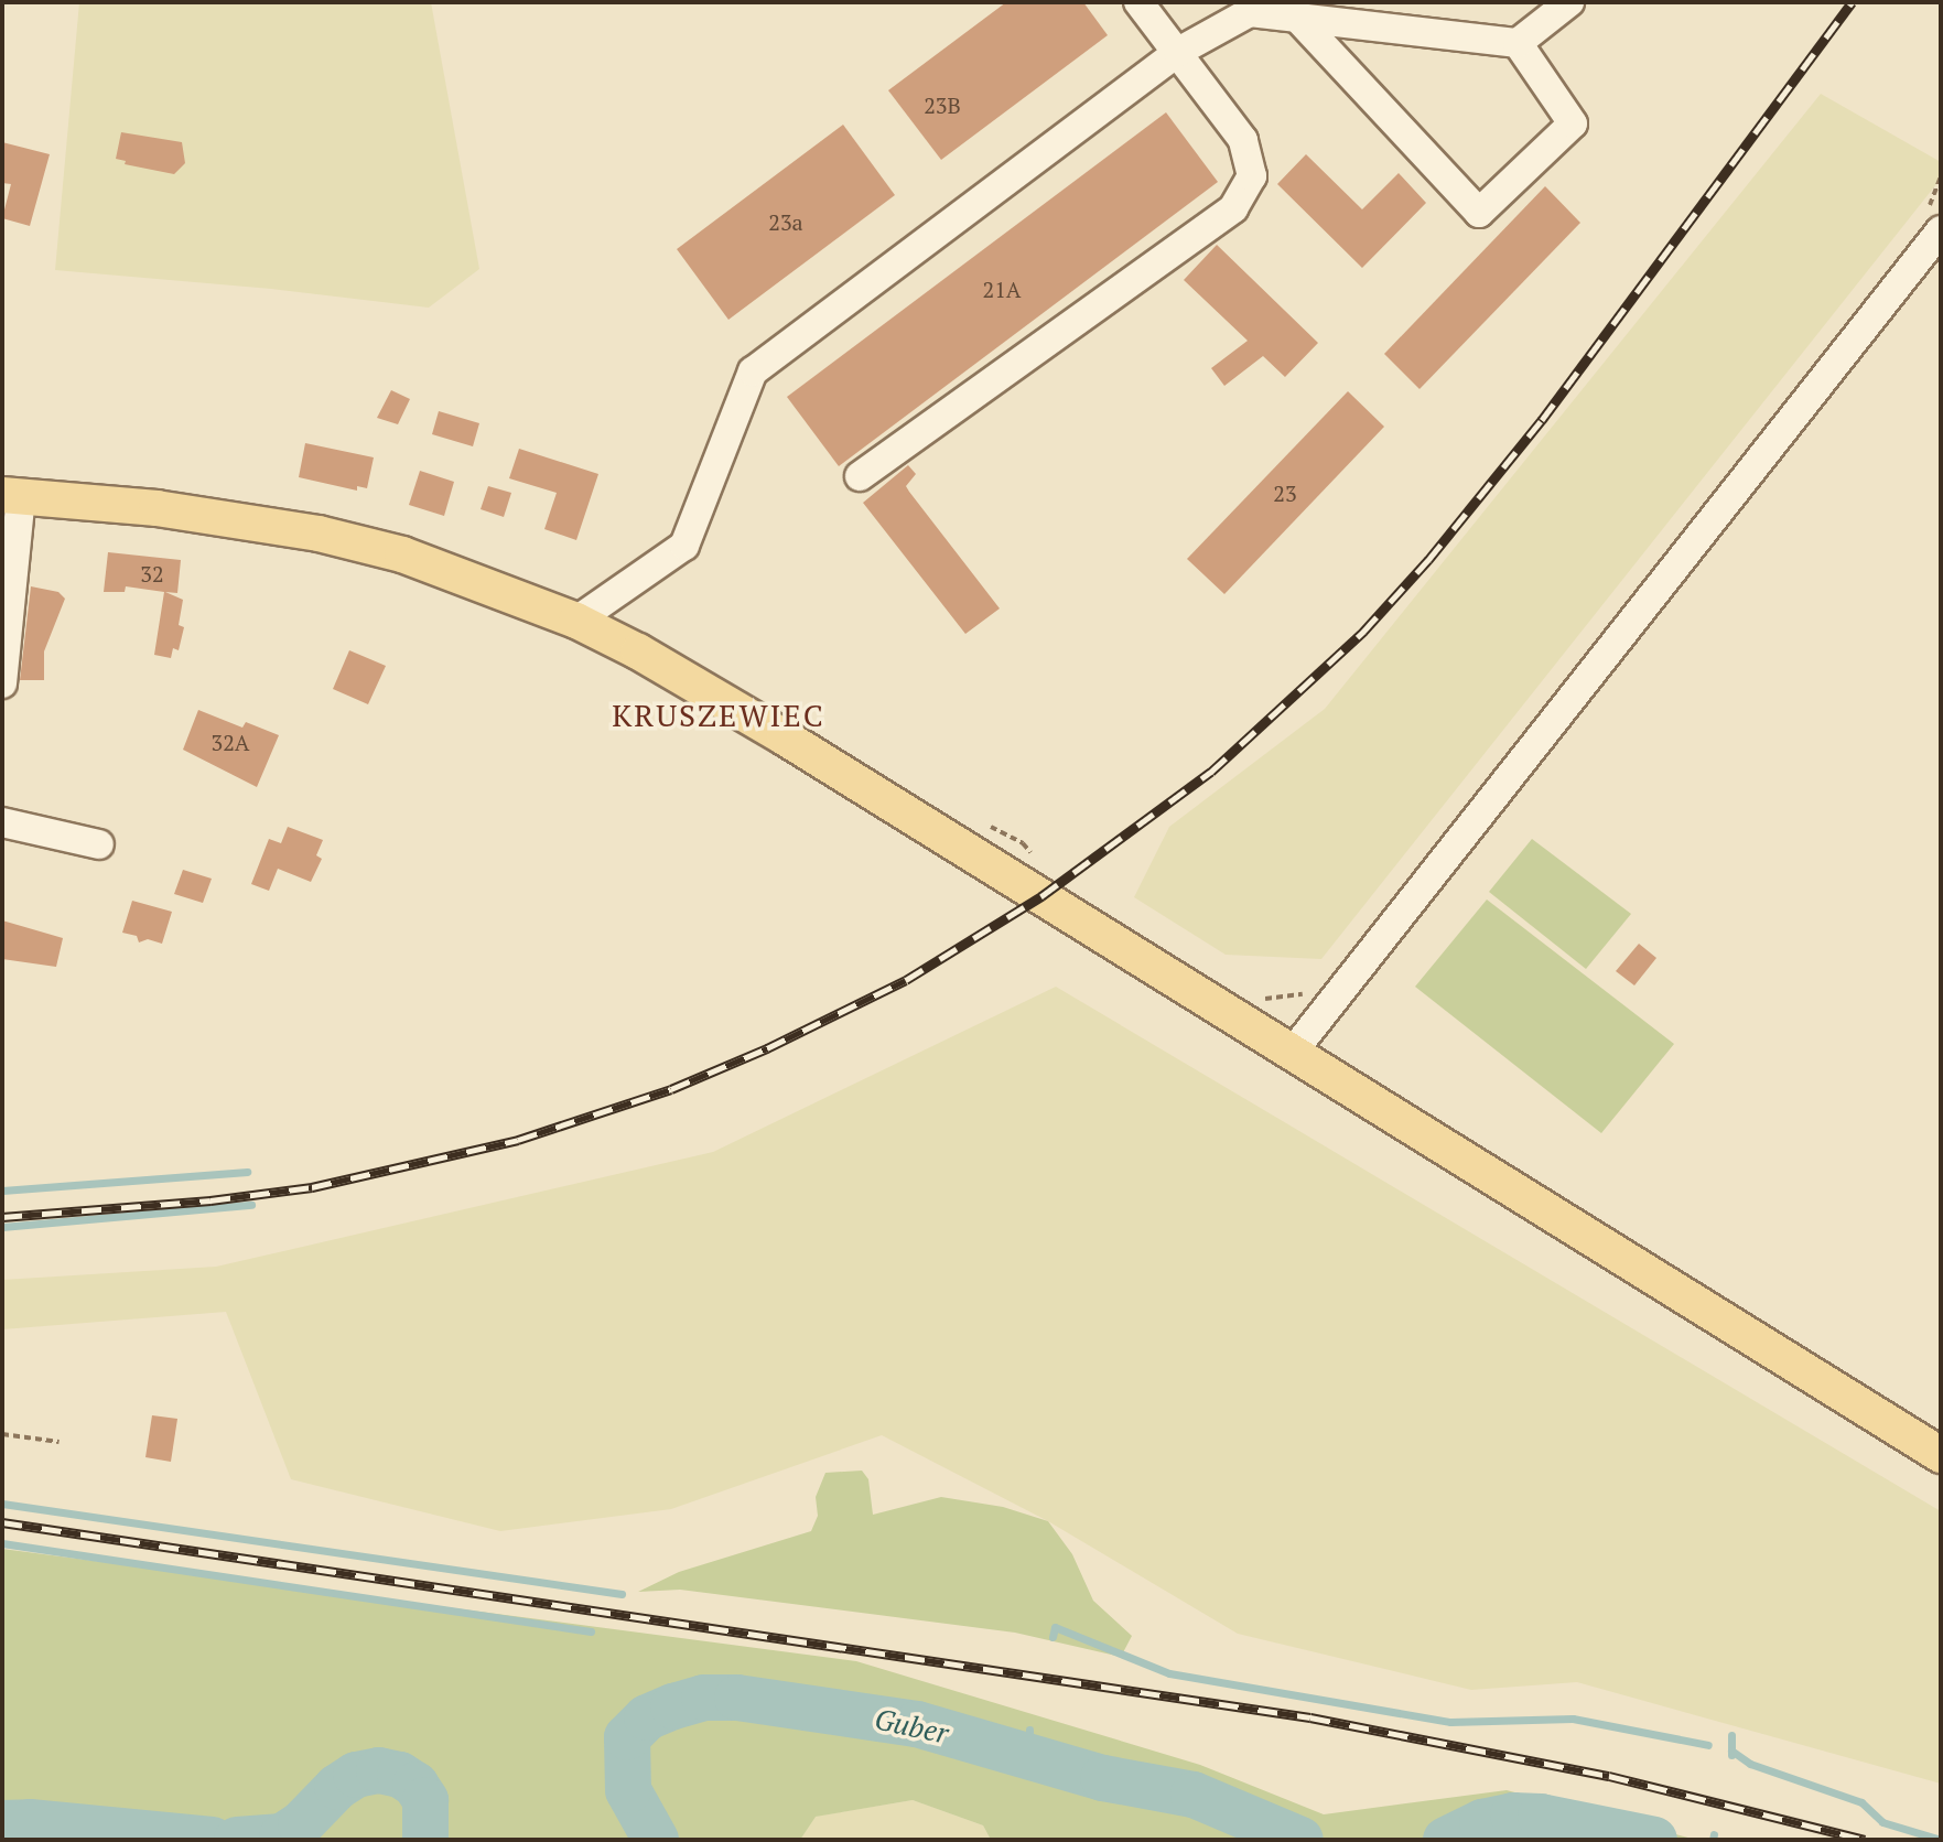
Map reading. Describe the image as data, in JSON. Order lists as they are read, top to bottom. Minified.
{"districts":["KRUSZEWIEC"],"water":["Guber"],"house_numbers":["23B","23a","21A","23","32","32A"]}
